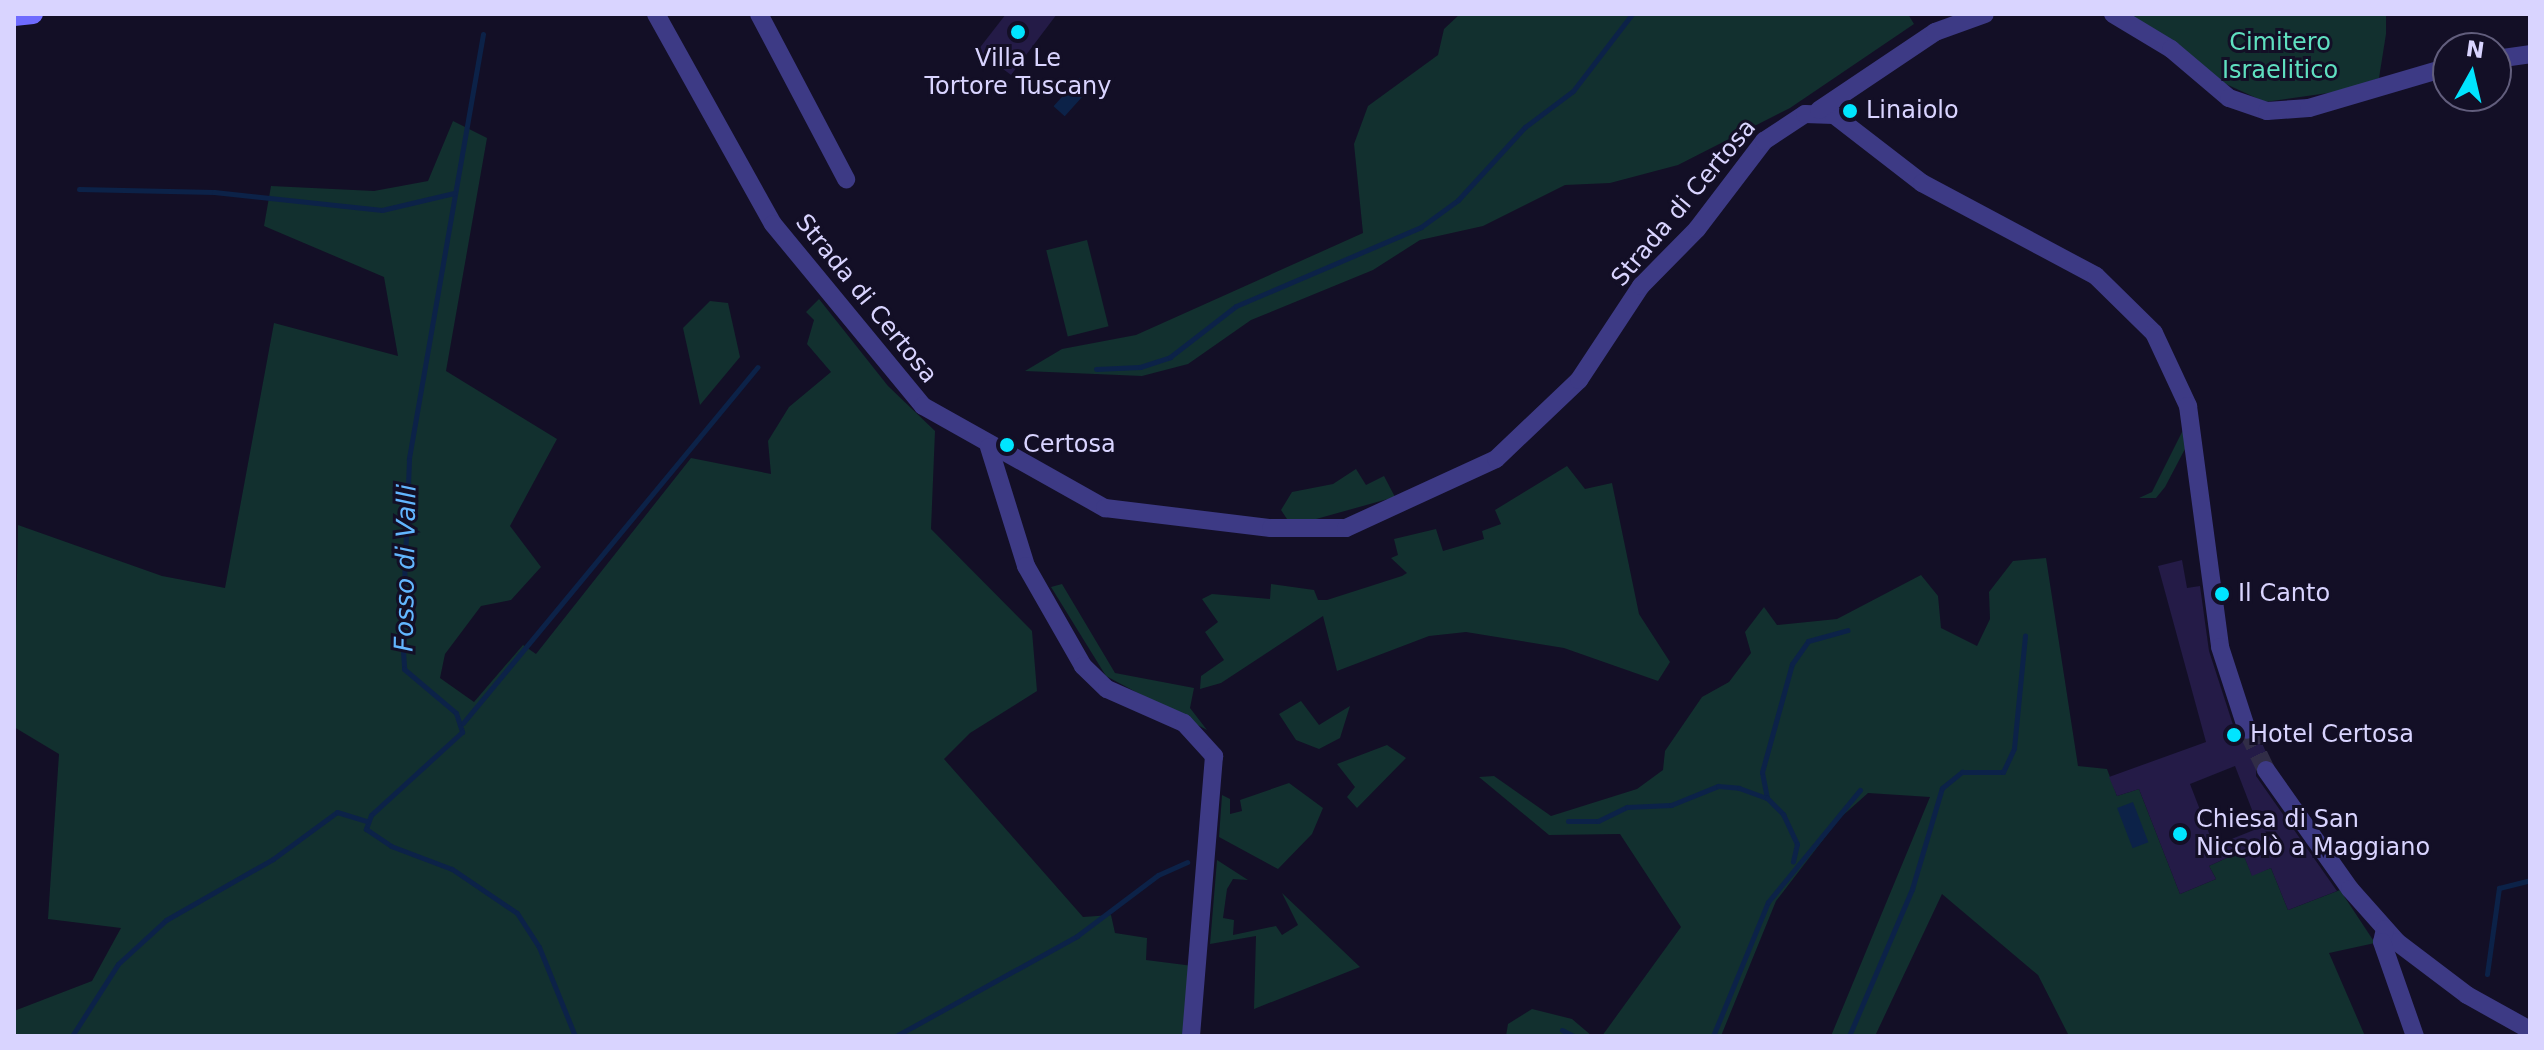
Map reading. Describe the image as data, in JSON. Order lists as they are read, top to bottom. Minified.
{"streets":{"street":["Strada di Certosa"]},"water":["Fosso di Valli"],"parks":["Cimitero Israelitico"],"places":["Villa Le Tortore Tuscany","Linaiolo","Certosa","Il Canto","Hotel Certosa","Chiesa di San Niccolò a Maggiano"],"north":"top"}
